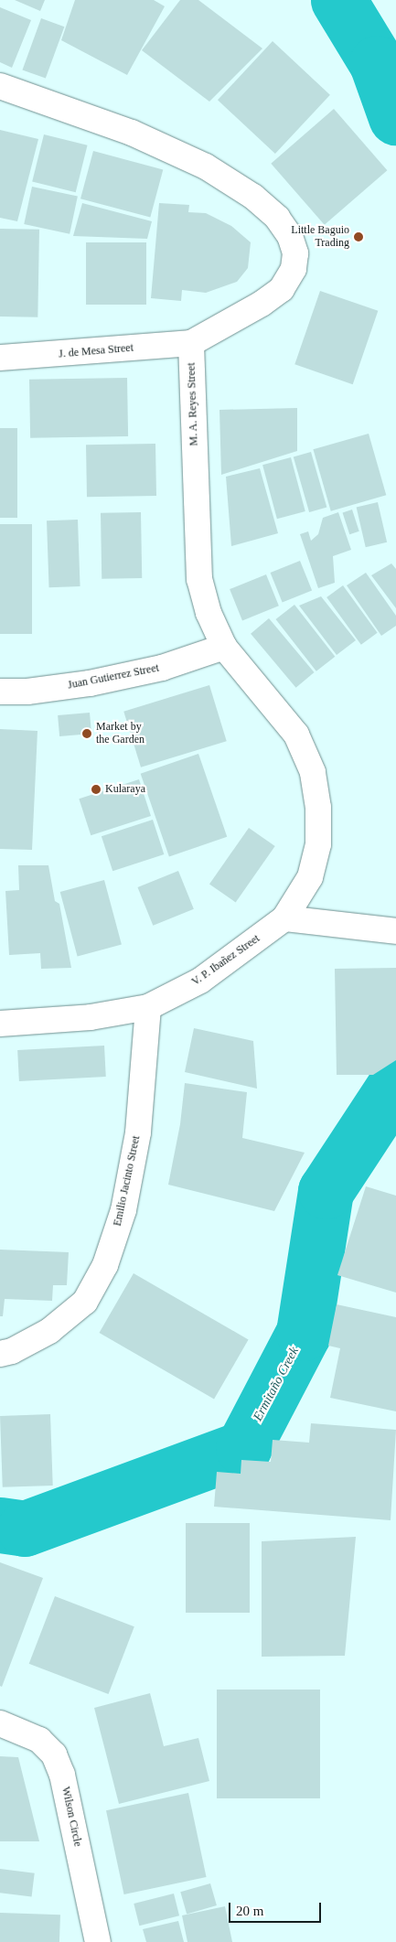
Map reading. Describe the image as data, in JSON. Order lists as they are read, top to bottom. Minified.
{"streets":{"street":["J. de Mesa Street","M. A. Reyes Street","Juan Gutierrez Street","V. P. Ibañez Street","Emilio Jacinto Street","Wilson Circle"]},"crossings":[["J. de Mesa Street","M. A. Reyes Street"],["M. A. Reyes Street","Juan Gutierrez Street"],["M. A. Reyes Street","V. P. Ibañez Street"],["V. P. Ibañez Street","Emilio Jacinto Street"]],"water":["Ermitaño Creek"],"places":["Little Baguio Trading","Market by the Garden","Kularaya"],"scale_bar":"20 m"}
